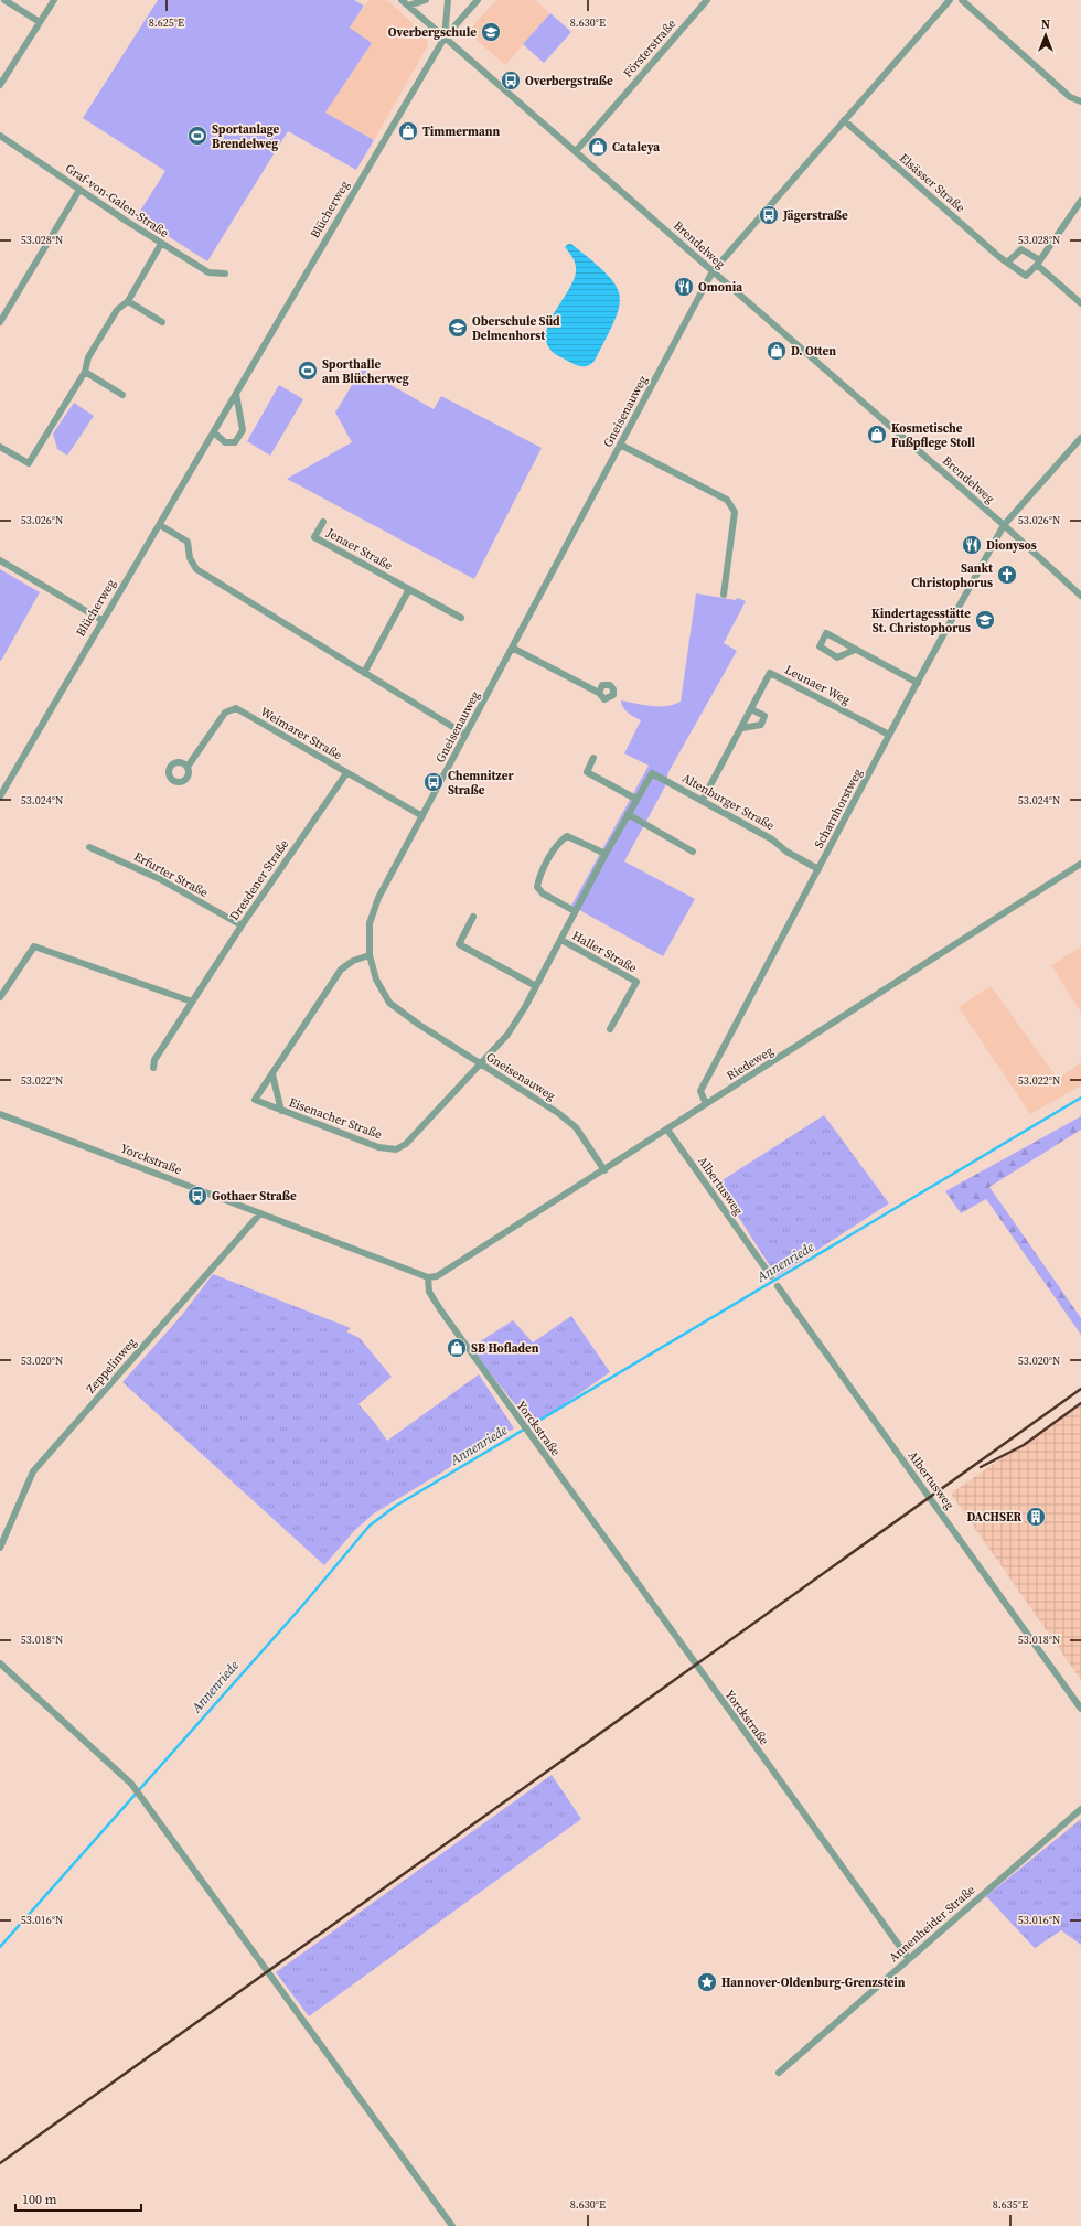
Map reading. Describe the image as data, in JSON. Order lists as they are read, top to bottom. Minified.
{"streets":{"street":["Försterstraße","Elsässer Straße","Graf-von-Galen-Straße","Blücherweg","Brendelweg","Gneisenauweg","Jenaer Straße","Leunaer Weg","Weimarer Straße","Altenburger Straße","Scharnhorstweg","Erfurter Straße","Dresdener Straße","Haller Straße","Riedeweg","Eisenacher Straße","Yorckstraße","Albertusweg","Zeppelinweg","Annenheider Straße"]},"crossings":[["Försterstraße","Brendelweg"],["Blücherweg","Brendelweg"],["Brendelweg","Gneisenauweg"],["Brendelweg","Scharnhorstweg"],["Gneisenauweg","Weimarer Straße"],["Gneisenauweg","Altenburger Straße"],["Gneisenauweg","Riedeweg"],["Gneisenauweg","Eisenacher Straße"],["Leunaer Weg","Altenburger Straße"],["Leunaer Weg","Scharnhorstweg"],["Weimarer Straße","Dresdener Straße"],["Altenburger Straße","Scharnhorstweg"],["Altenburger Straße","Haller Straße"],["Altenburger Straße","Eisenacher Straße"],["Scharnhorstweg","Riedeweg"],["Erfurter Straße","Dresdener Straße"],["Riedeweg","Yorckstraße"],["Riedeweg","Albertusweg"],["Yorckstraße","Zeppelinweg"],["Yorckstraße","Annenheider Straße"]],"water":["Annenriede"],"places":{"school or university":["Overbergschule","Oberschule Süd Delmenhorst","Kindertagesstätte St. Christophorus"],"bus stop":["Overbergstraße","Jägerstraße","Chemnitzer Straße","Gothaer Straße"],"shop":["Timmermann","Cataleya","D. Otten","Kosmetische Fußpflege Stoll","SB Hofladen"],"sports":["Sportanlage Brendelweg","Sporthalle am Blücherweg"],"restaurant":["Omonia","Dionysos"],"church":["Sankt Christophorus"],"building":["DACHSER"],"place":["Hannover-Oldenburg-Grenzstein"]},"scale_bar":"100 m","north":"top","coordinates":["8.625°E","8.630°E","53.028°N","53.026°N","53.024°N","53.022°N","53.020°N","53.018°N","53.016°N","8.635°E"]}
